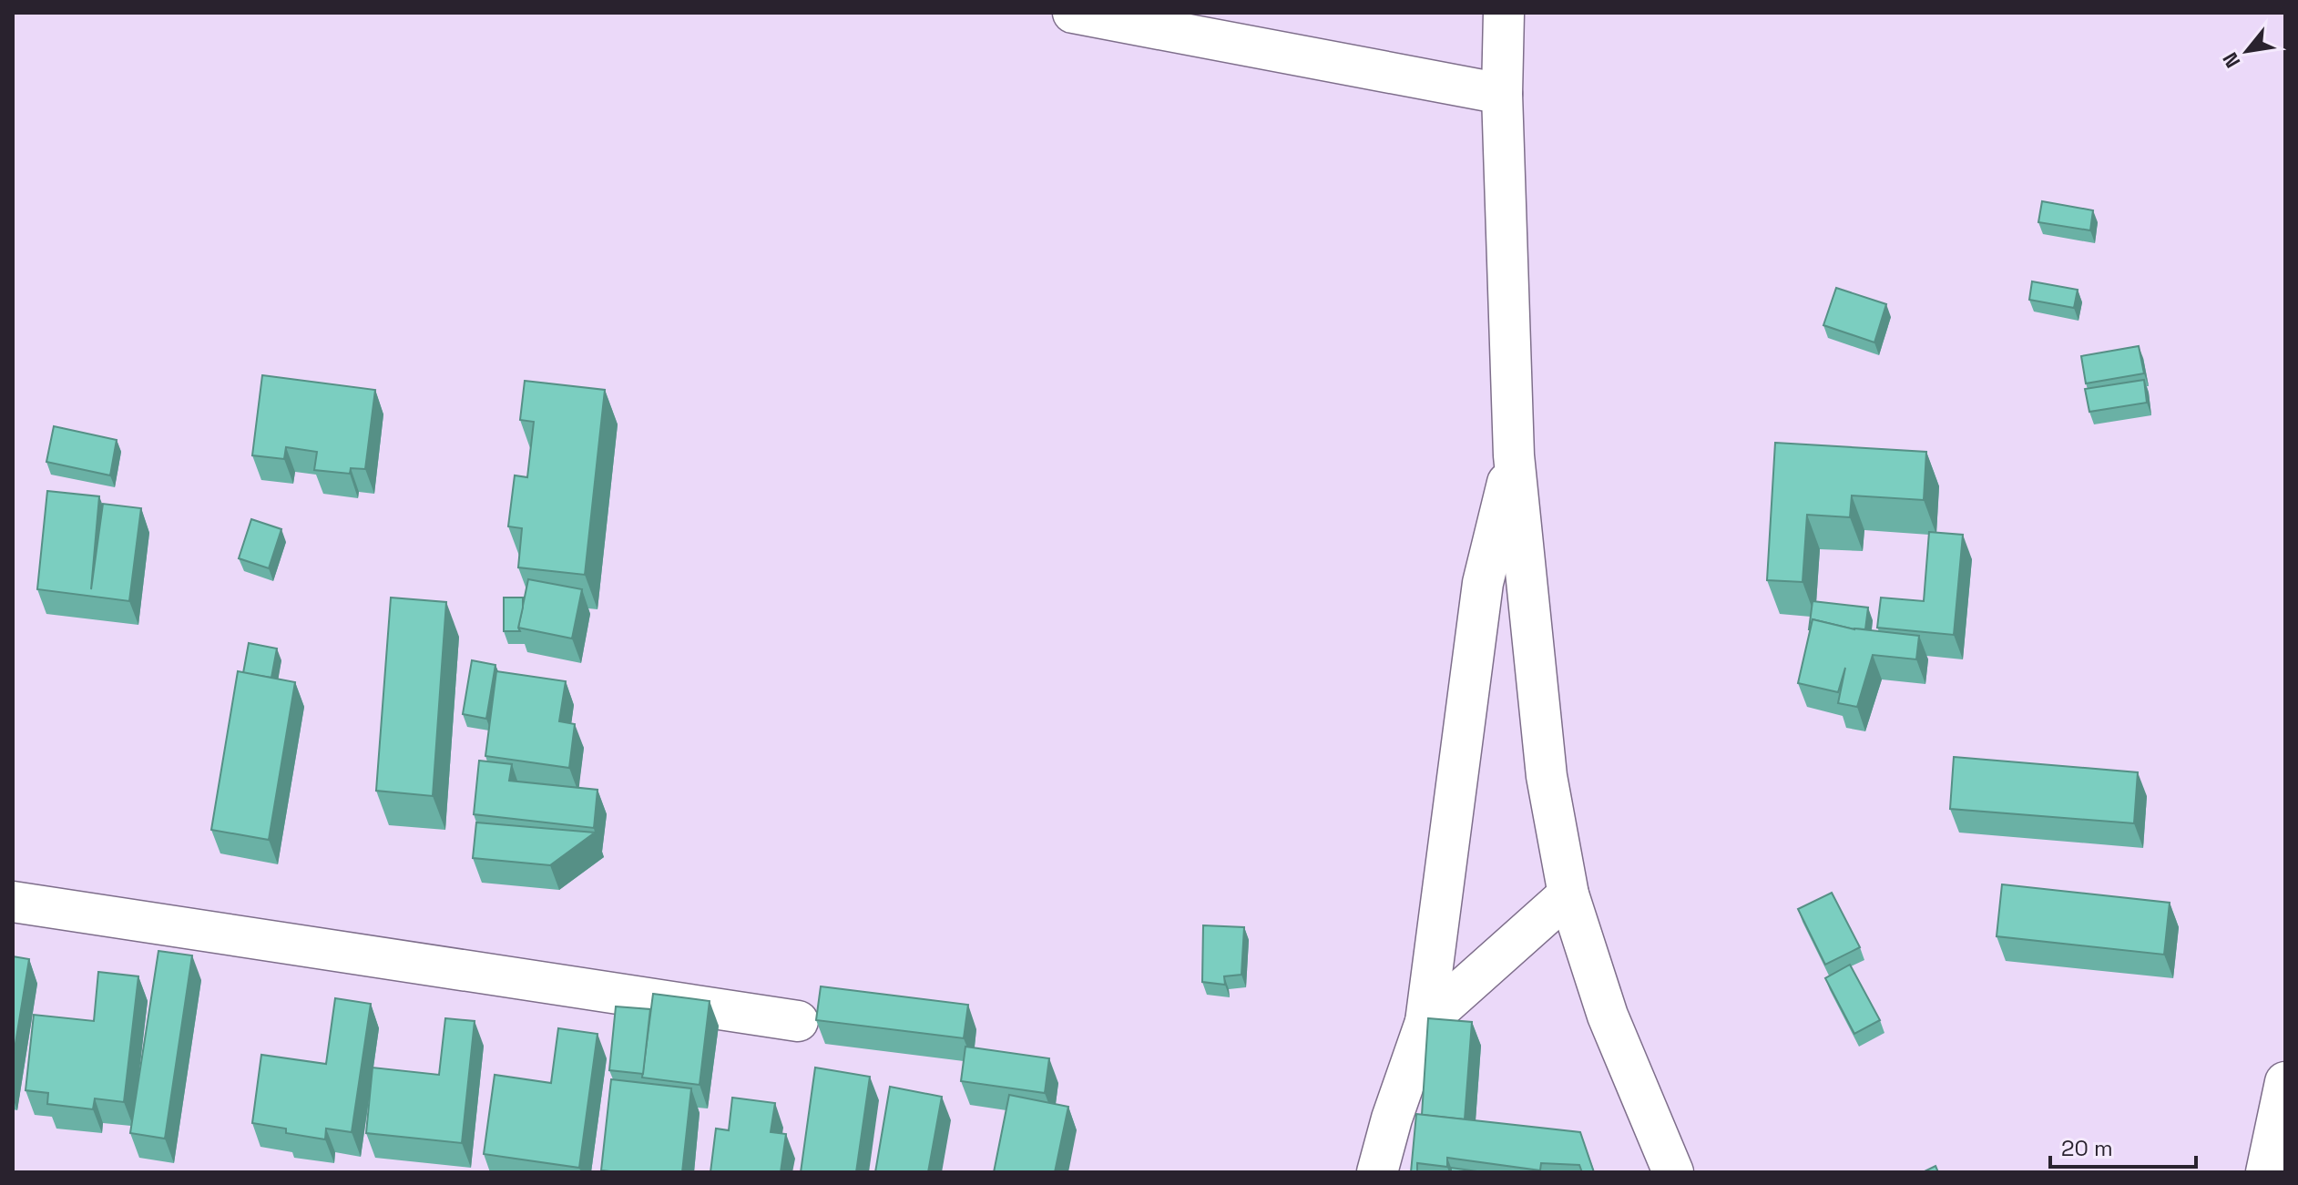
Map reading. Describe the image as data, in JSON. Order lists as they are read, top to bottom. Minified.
{"scale_bar":"20 m","north":"bottom left"}
